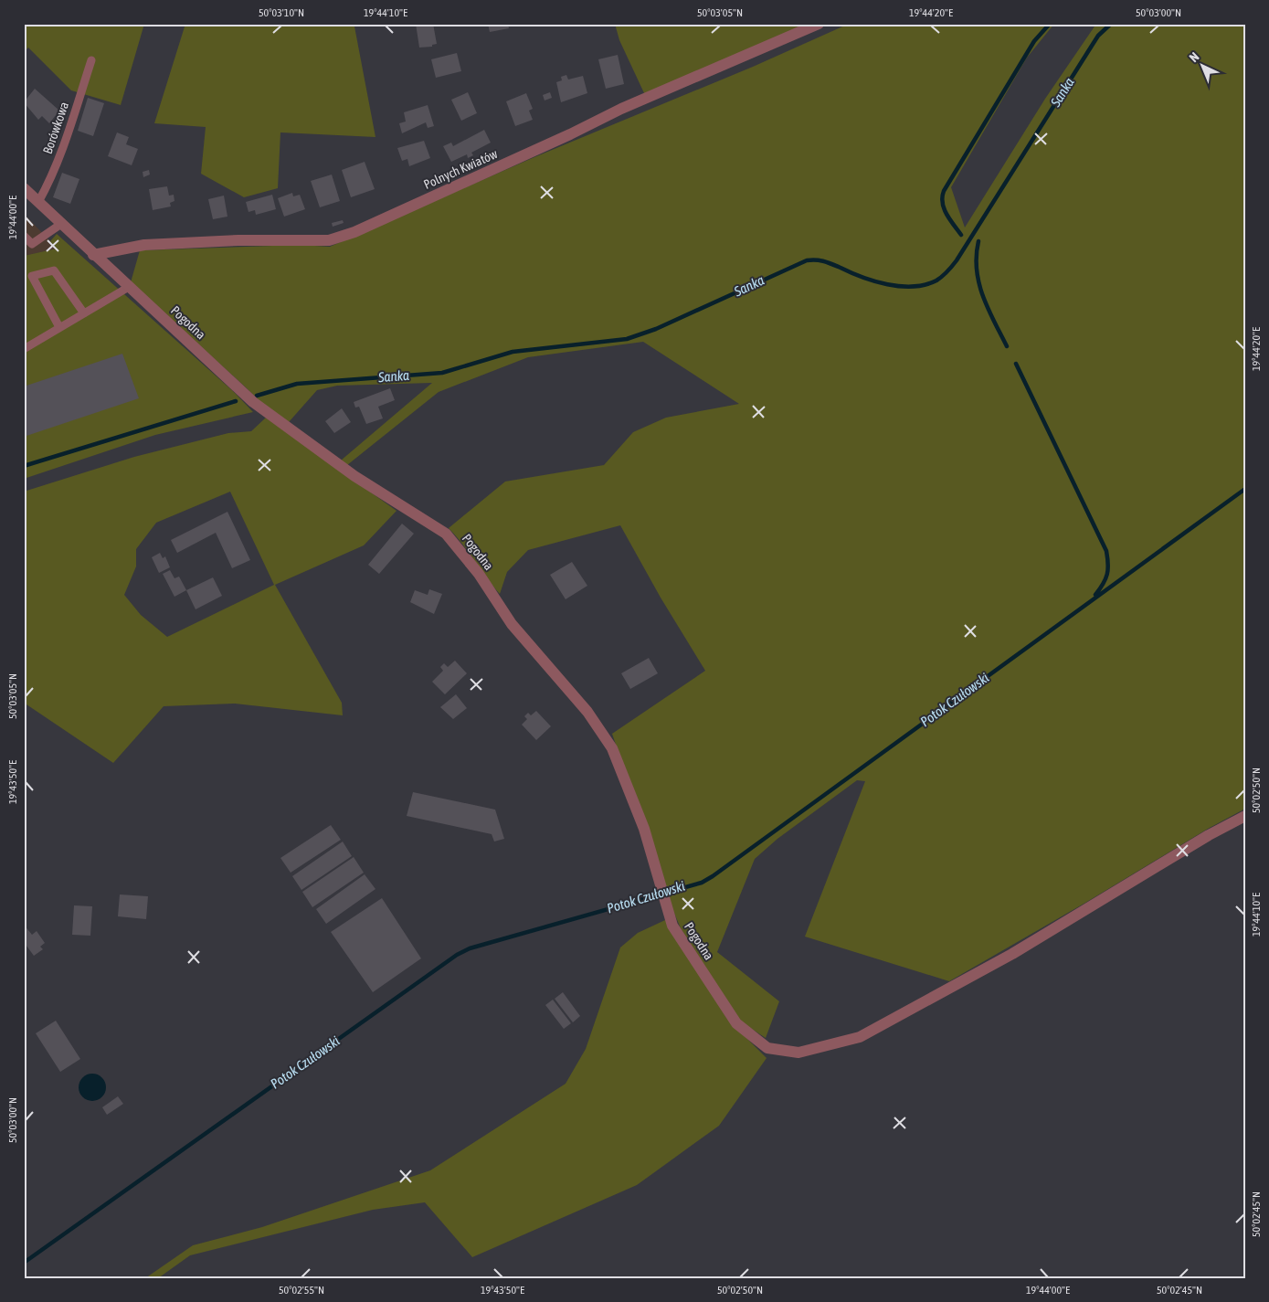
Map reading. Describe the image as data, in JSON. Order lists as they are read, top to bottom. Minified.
{"streets":{"street":["Polnych Kwiatów","Pogodna"],"lane":["Borówkowa"]},"crossings":[["Borówkowa","Pogodna"],["Polnych Kwiatów","Pogodna"]],"water":["Sanka","Potok Czułowski"],"north":"top left","coordinates":["50°03'10\"N","19°44'10\"E","50°03'05\"N","19°44'20\"E","50°03'00\"N","19°44'00\"E","19°43'50\"E","50°02'50\"N","50°02'45\"N","50°02'55\"N"]}
